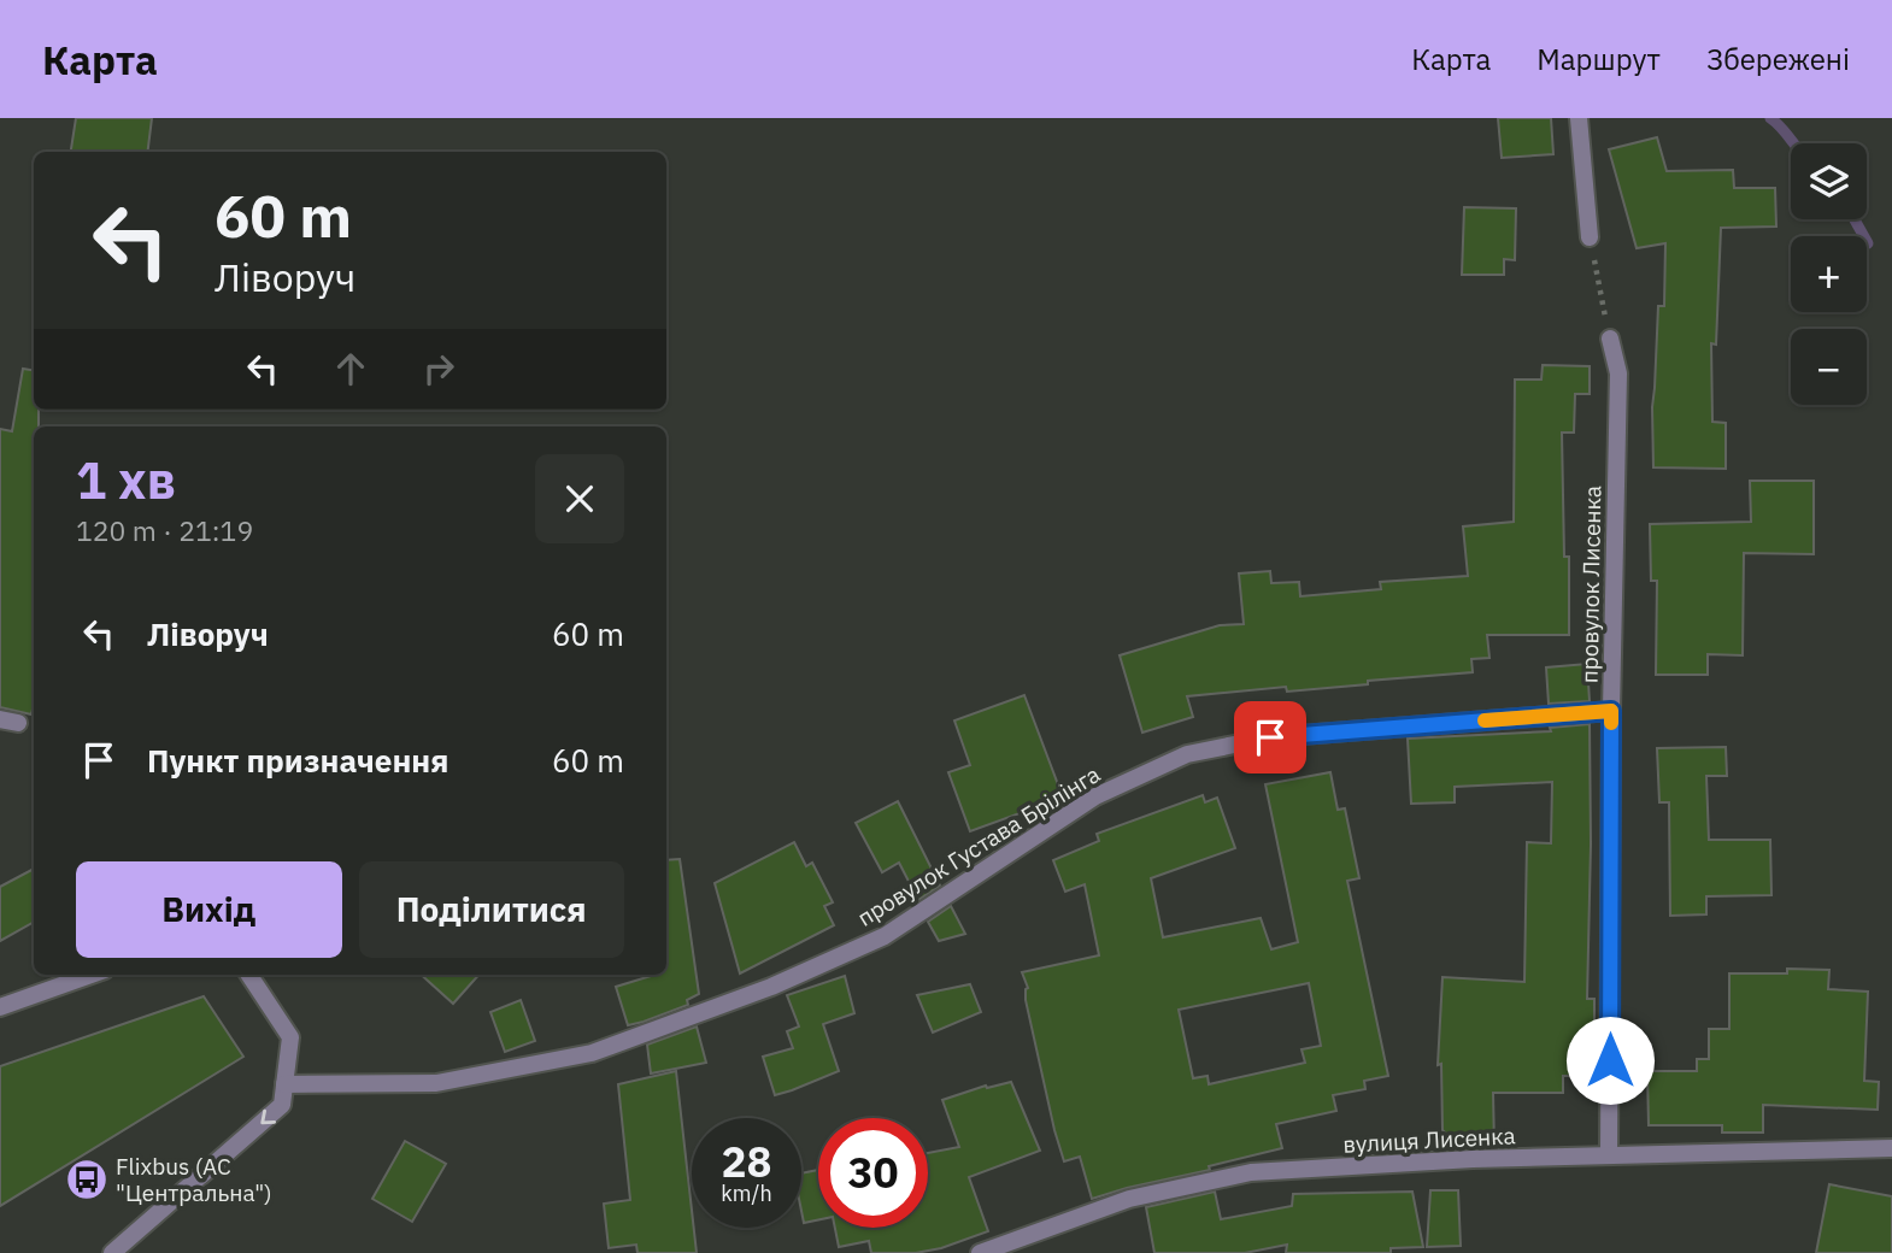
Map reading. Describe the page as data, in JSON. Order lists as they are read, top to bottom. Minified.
{"streets":{"street":["провулок Лисенка","провулок Густава Брілінга","вулиця Лисенка"]},"crossings":[["провулок Лисенка","провулок Густава Брілінга"],["провулок Лисенка","вулиця Лисенка"]],"places":{"bus stop":["Flixbus (АС \"Центральна\")"]},"page":{"header":"Карта","nav":["Карта","Маршрут","Збережені"],"map_buttons":["+","−"],"turn":["60 m","Ліворуч"],"heading":["1 хв","120 m · 21:19"],"list":[{"name":"Ліворуч","value":"60 m"},{"name":"Пункт призначення","value":"60 m"}],"buttons":["Вихід","Поділитися"],"speed":"28 km/h","limit":"30"}}
